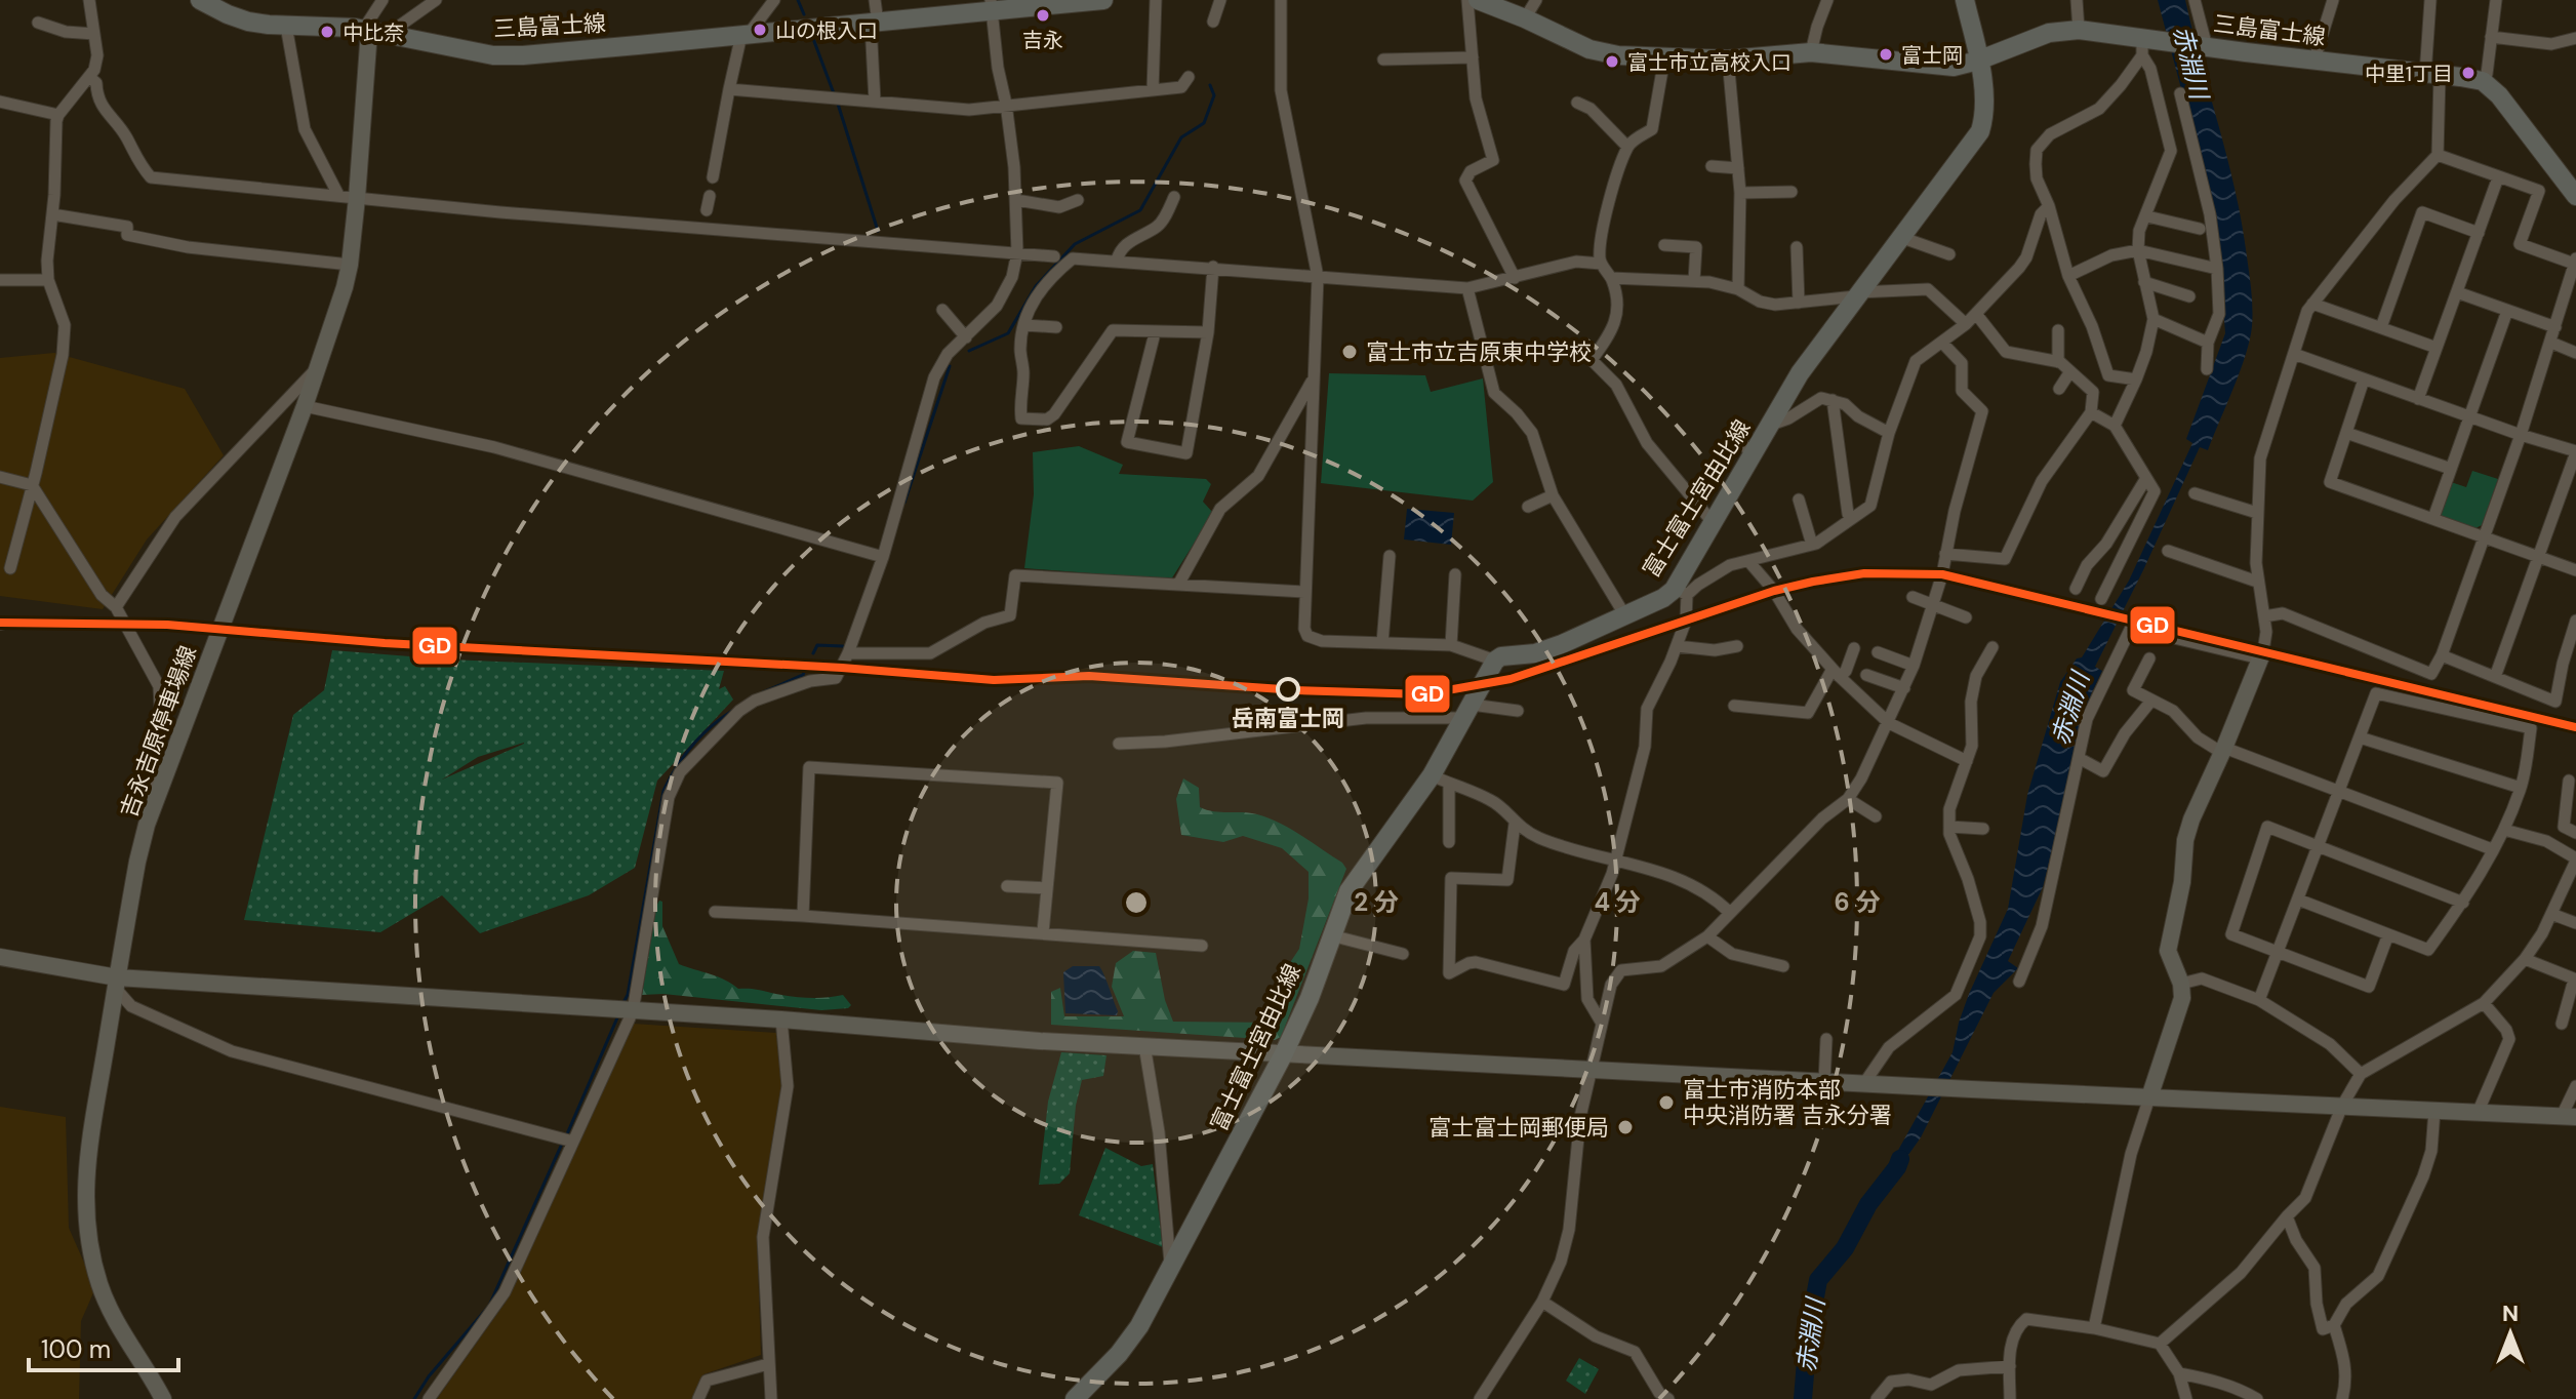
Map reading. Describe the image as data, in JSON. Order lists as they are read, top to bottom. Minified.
{"streets":{"main road":["三島富士線","富士富士宮由比線"],"street":["吉永吉原停車場線"]},"crossings":[["三島富士線","富士富士宮由比線"],["三島富士線","吉永吉原停車場線"]],"water":["赤淵川"],"places":["吉永","山の根入口","中比奈","富士岡","富士市立高校入口","中里1丁目","富士市立吉原東中学校","岳南富士岡","富士市消防本部 中央消防署 吉永分署","富士富士岡郵便局"],"lines":["transit line GD"],"scale_bar":"100 m","north":"top","rings":["2 分","4 分","6 分"]}
